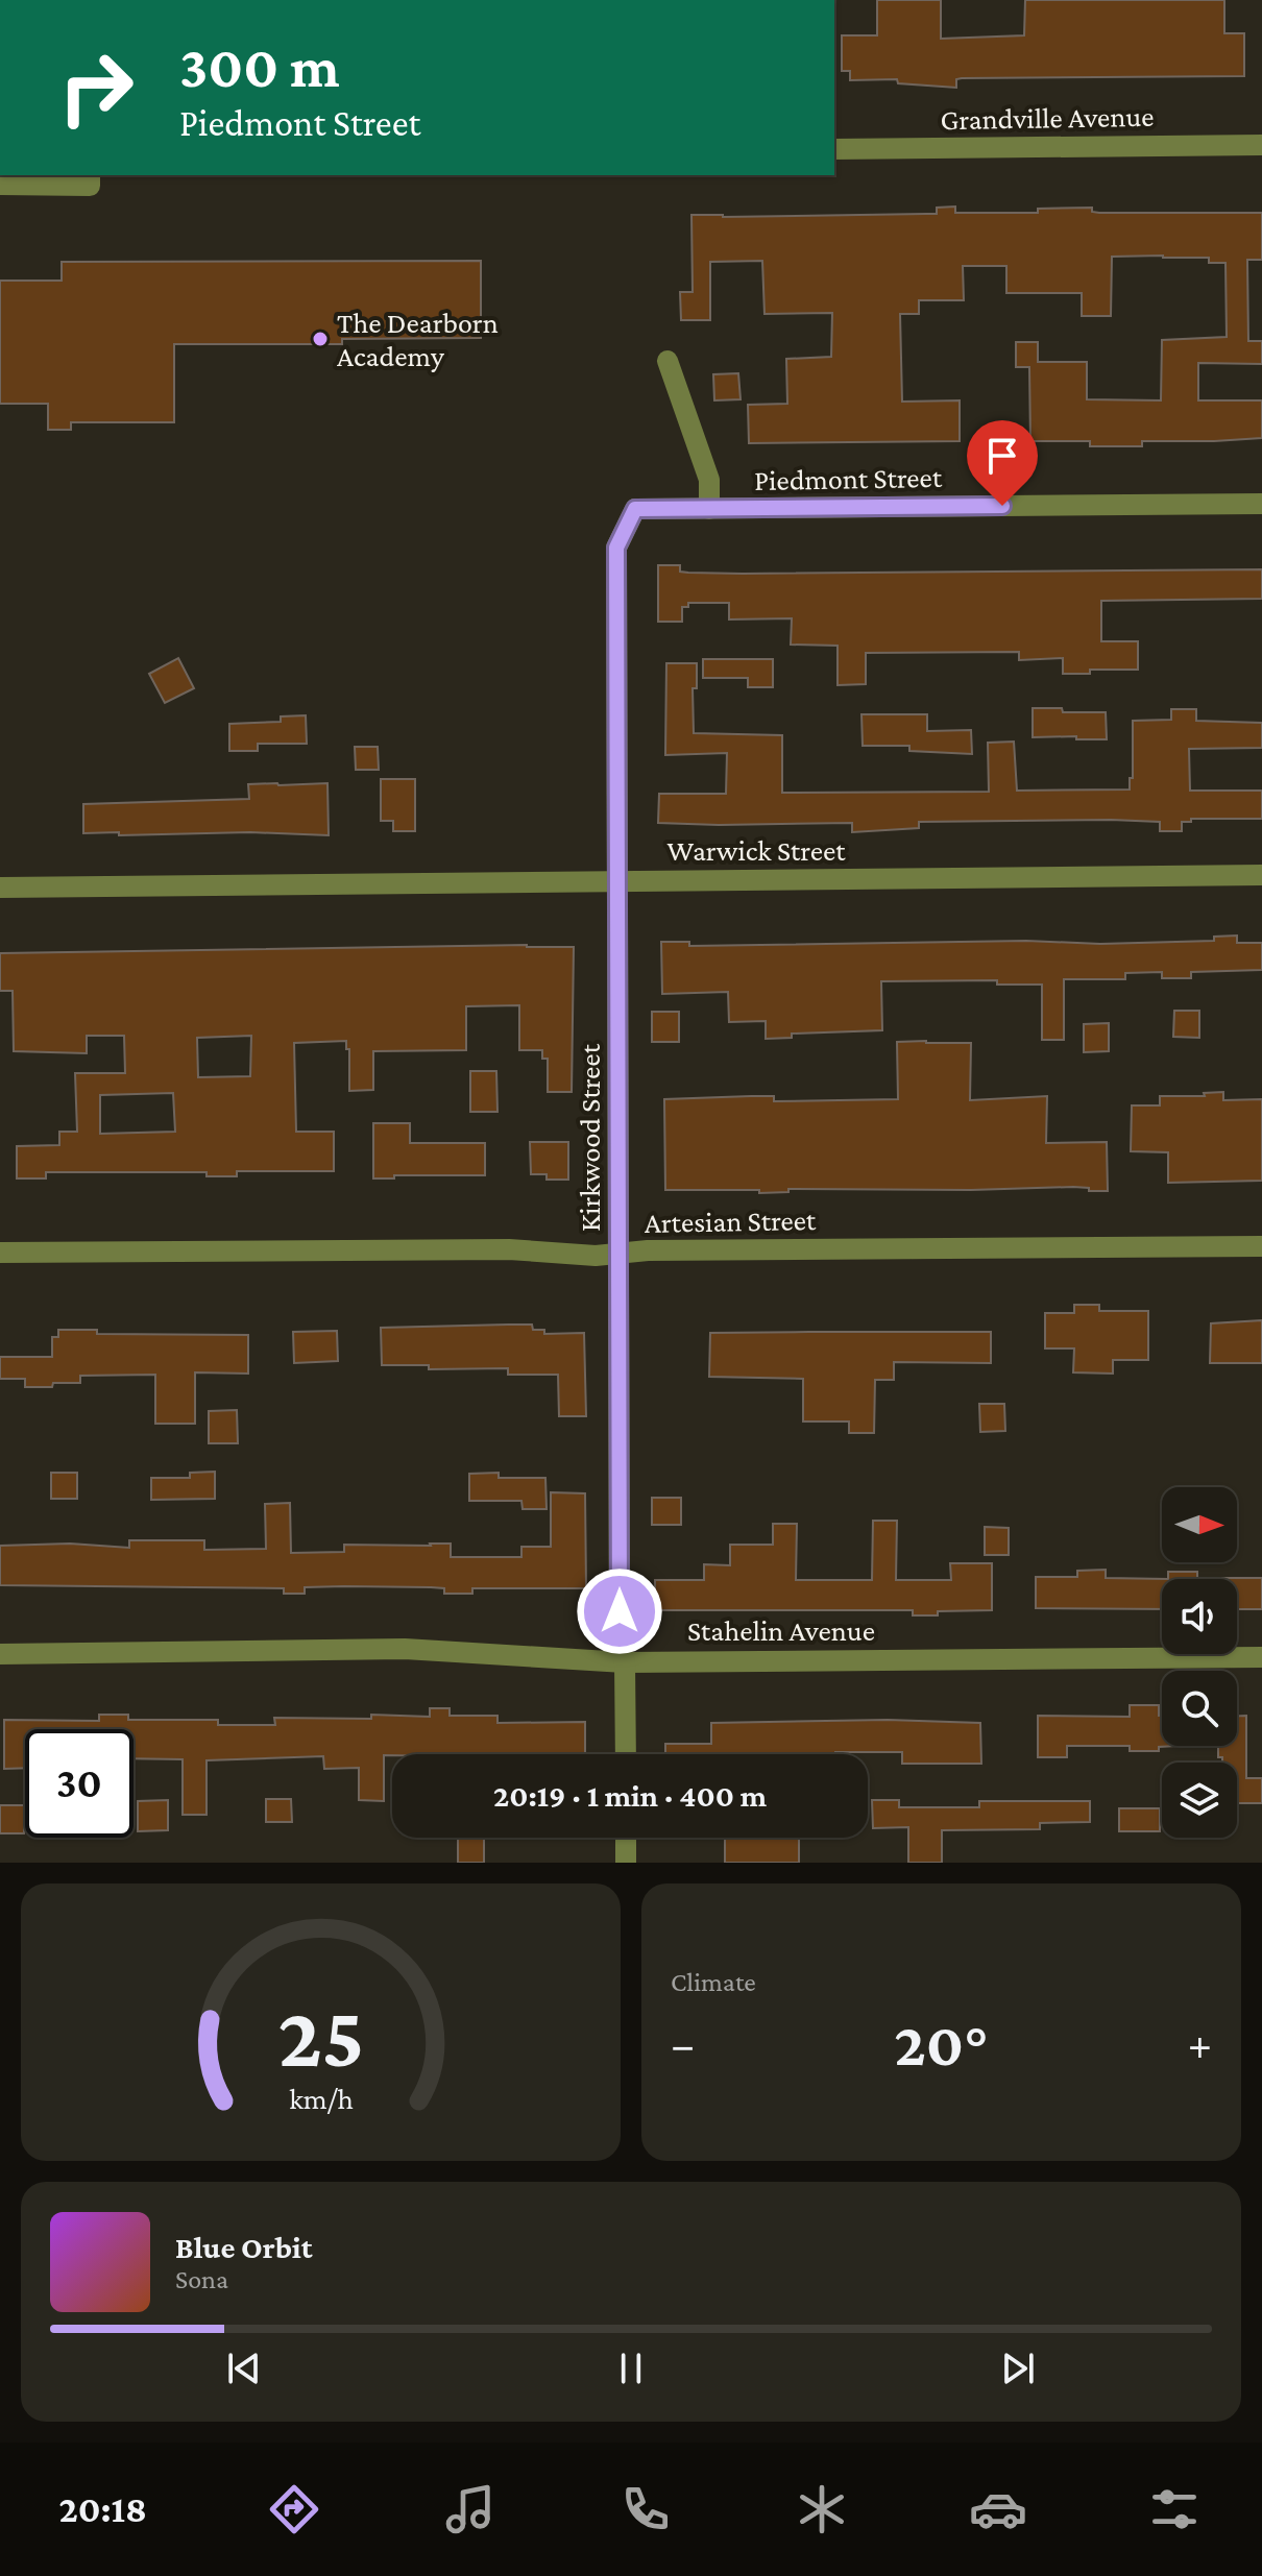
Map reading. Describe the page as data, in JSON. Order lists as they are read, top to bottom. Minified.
{"streets":{"street":["Grandville Avenue","Piedmont Street","Warwick Street","Kirkwood Street","Artesian Street","Stahelin Avenue"]},"crossings":[["Piedmont Street","Kirkwood Street"],["Warwick Street","Kirkwood Street"],["Kirkwood Street","Artesian Street"],["Kirkwood Street","Stahelin Avenue"]],"places":["The Dearborn Academy"],"north":"right","page":{"turn":["300 m","Piedmont Street"],"limit":"30","trip":"20:19 · 1 min · 400 m","tile":"Climate","heat":["−","20°","+"],"song":["Blue Orbit","Sona"],"tabs":"20:18","gauge":["25","km/h"]}}
